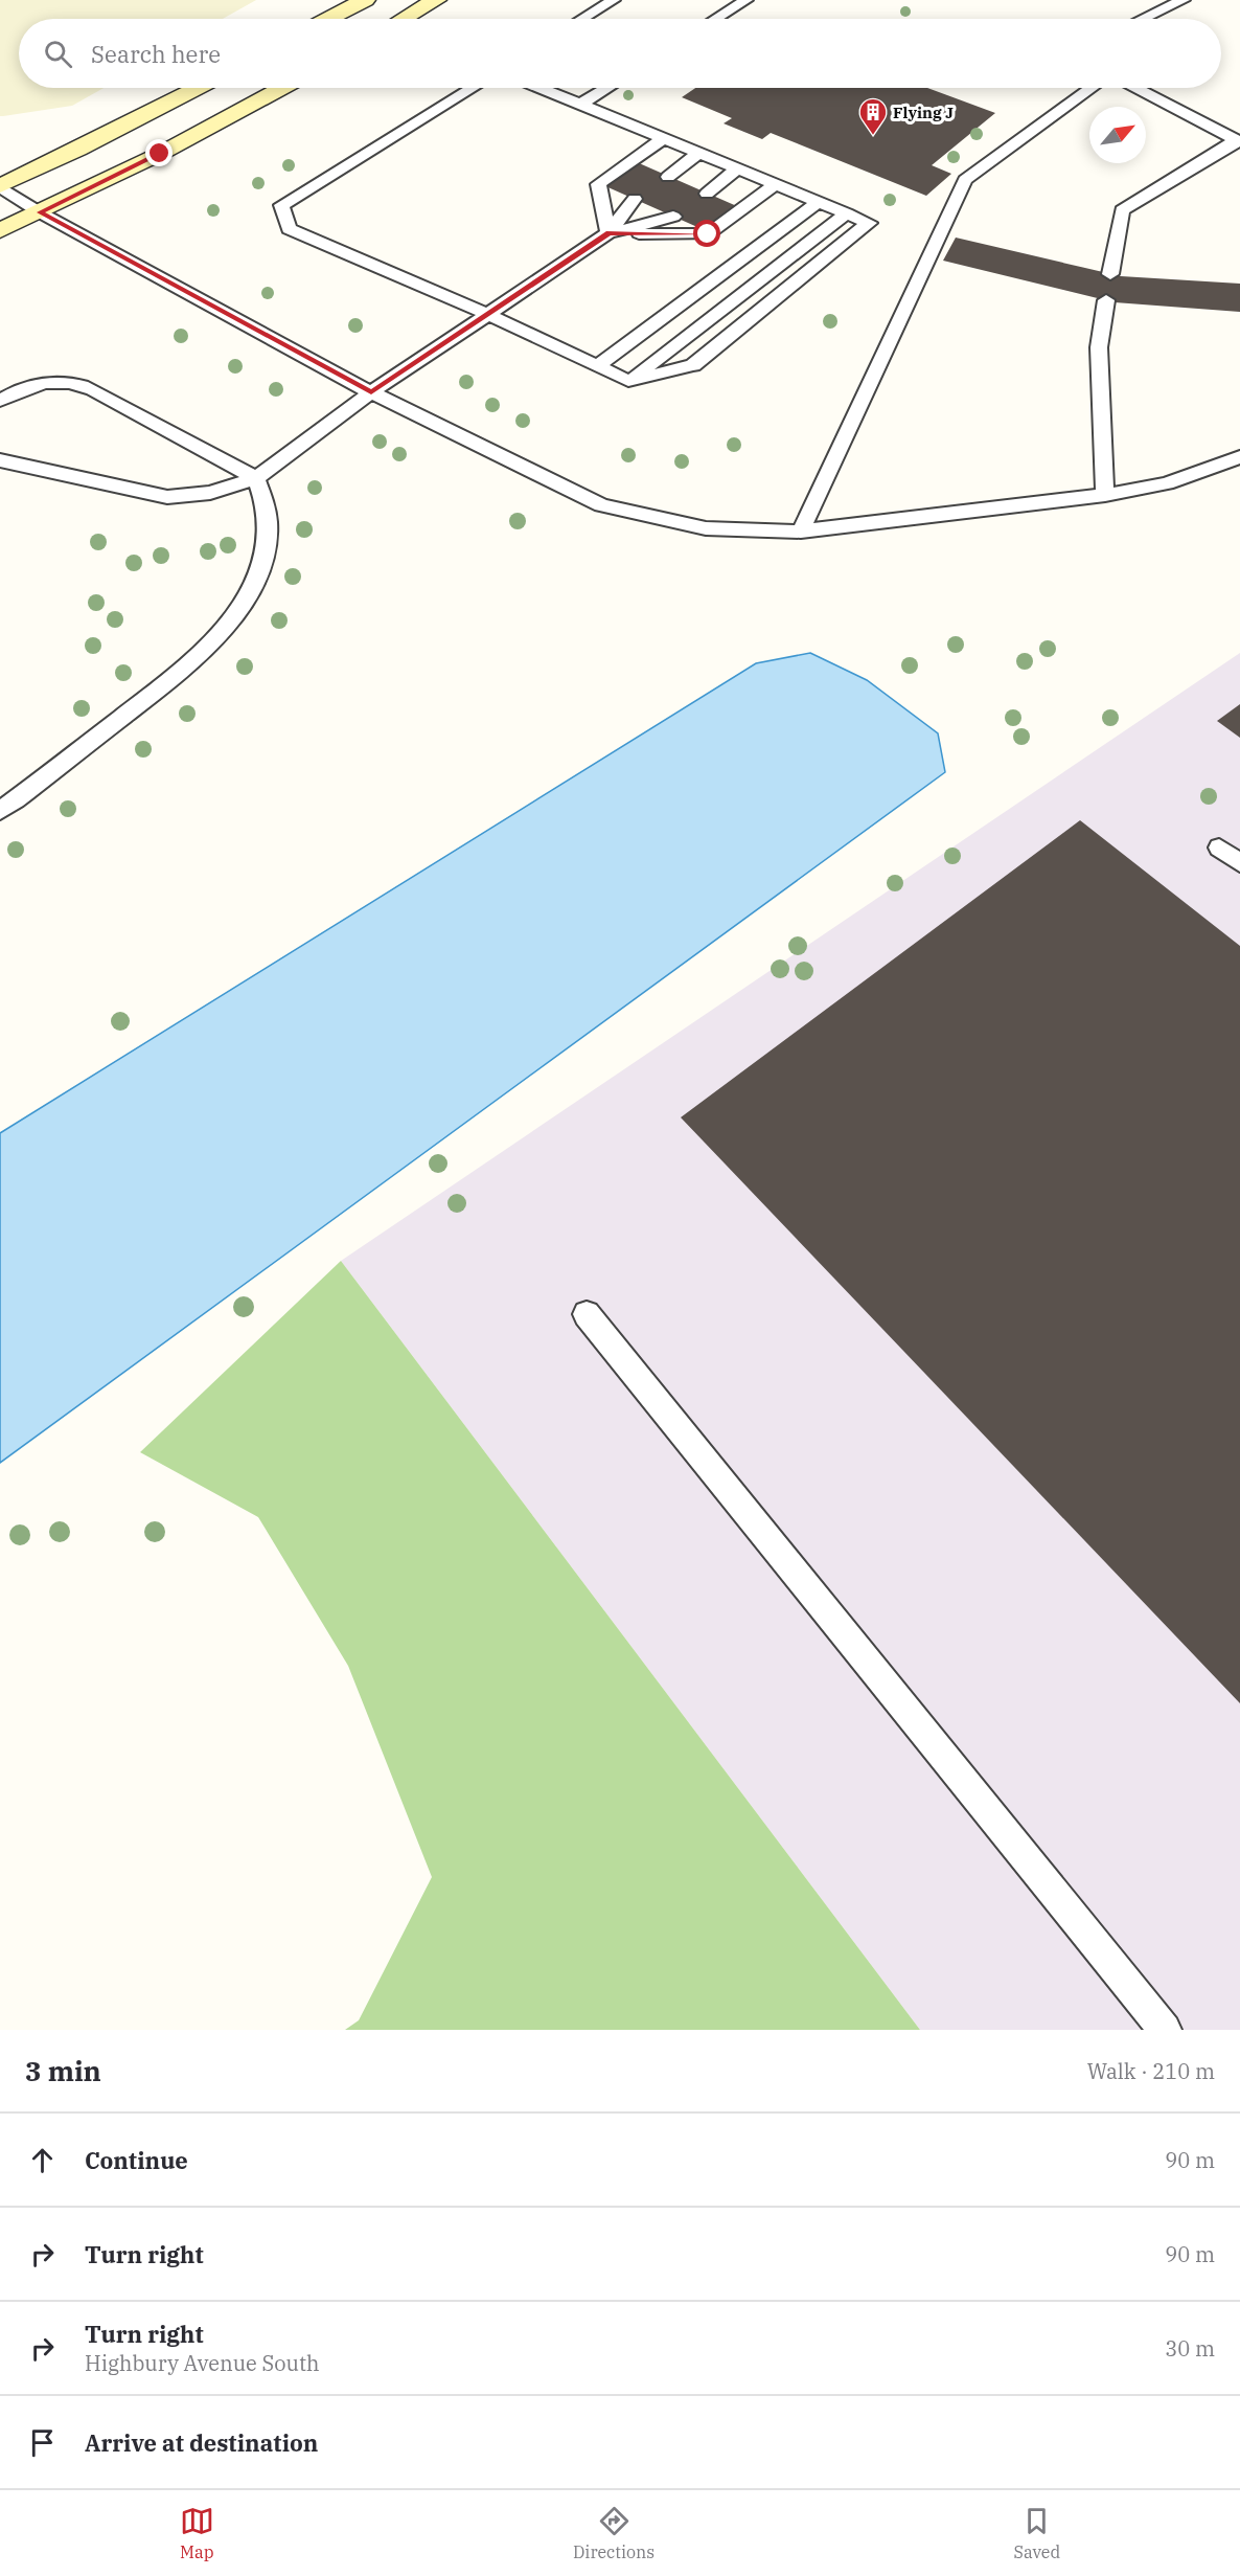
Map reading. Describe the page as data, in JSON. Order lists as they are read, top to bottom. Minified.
{"places":{"building":["Flying J"]},"north":"top right","page":{"search":"Search here","heading":["3 min","Walk · 210 m"],"list":[["Continue","90 m"],["Turn right","90 m"],["Turn right","Highbury Avenue South","30 m"],"Arrive at destination"],"nav":["Map","Directions","Saved"]}}
